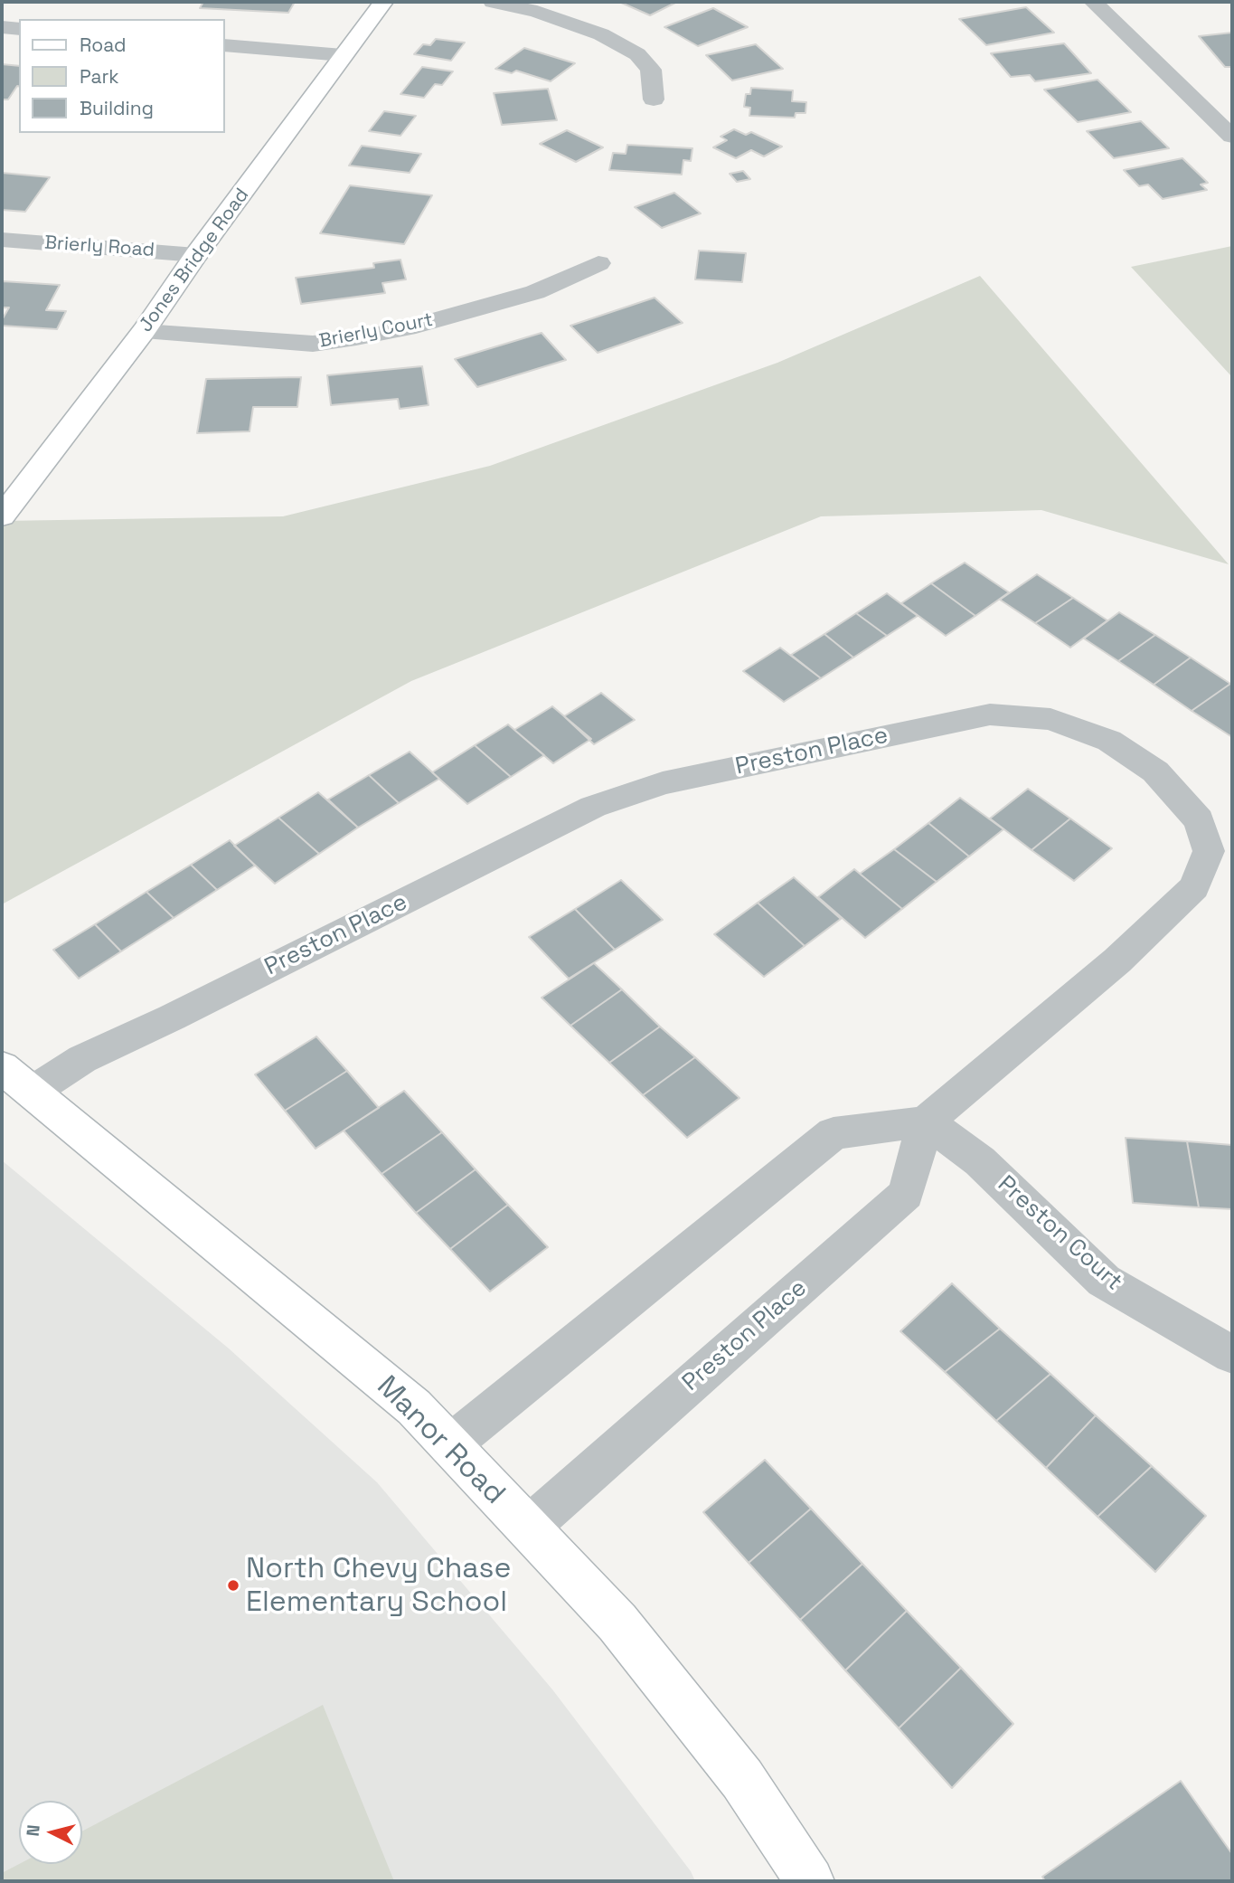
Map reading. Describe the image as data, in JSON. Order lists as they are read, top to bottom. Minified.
{"streets":{"main road":["Jones Bridge Road","Manor Road"],"street":["Brierly Road","Brierly Court","Preston Place","Preston Court"]},"crossings":[["Brierly Road","Jones Bridge Road"],["Jones Bridge Road","Brierly Court"],["Preston Place","Preston Court"],["Preston Place","Manor Road"]],"places":["North Chevy Chase Elementary School"],"legend":["Road","Park","Building"],"north":"left"}
